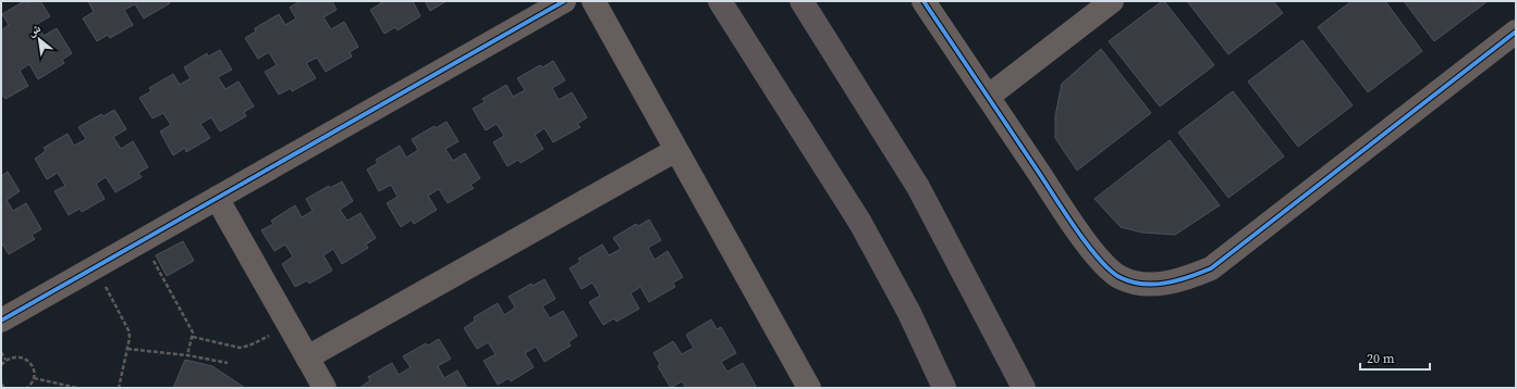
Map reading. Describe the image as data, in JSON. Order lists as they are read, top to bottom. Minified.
{"scale_bar":"20 m","north":"top left"}
